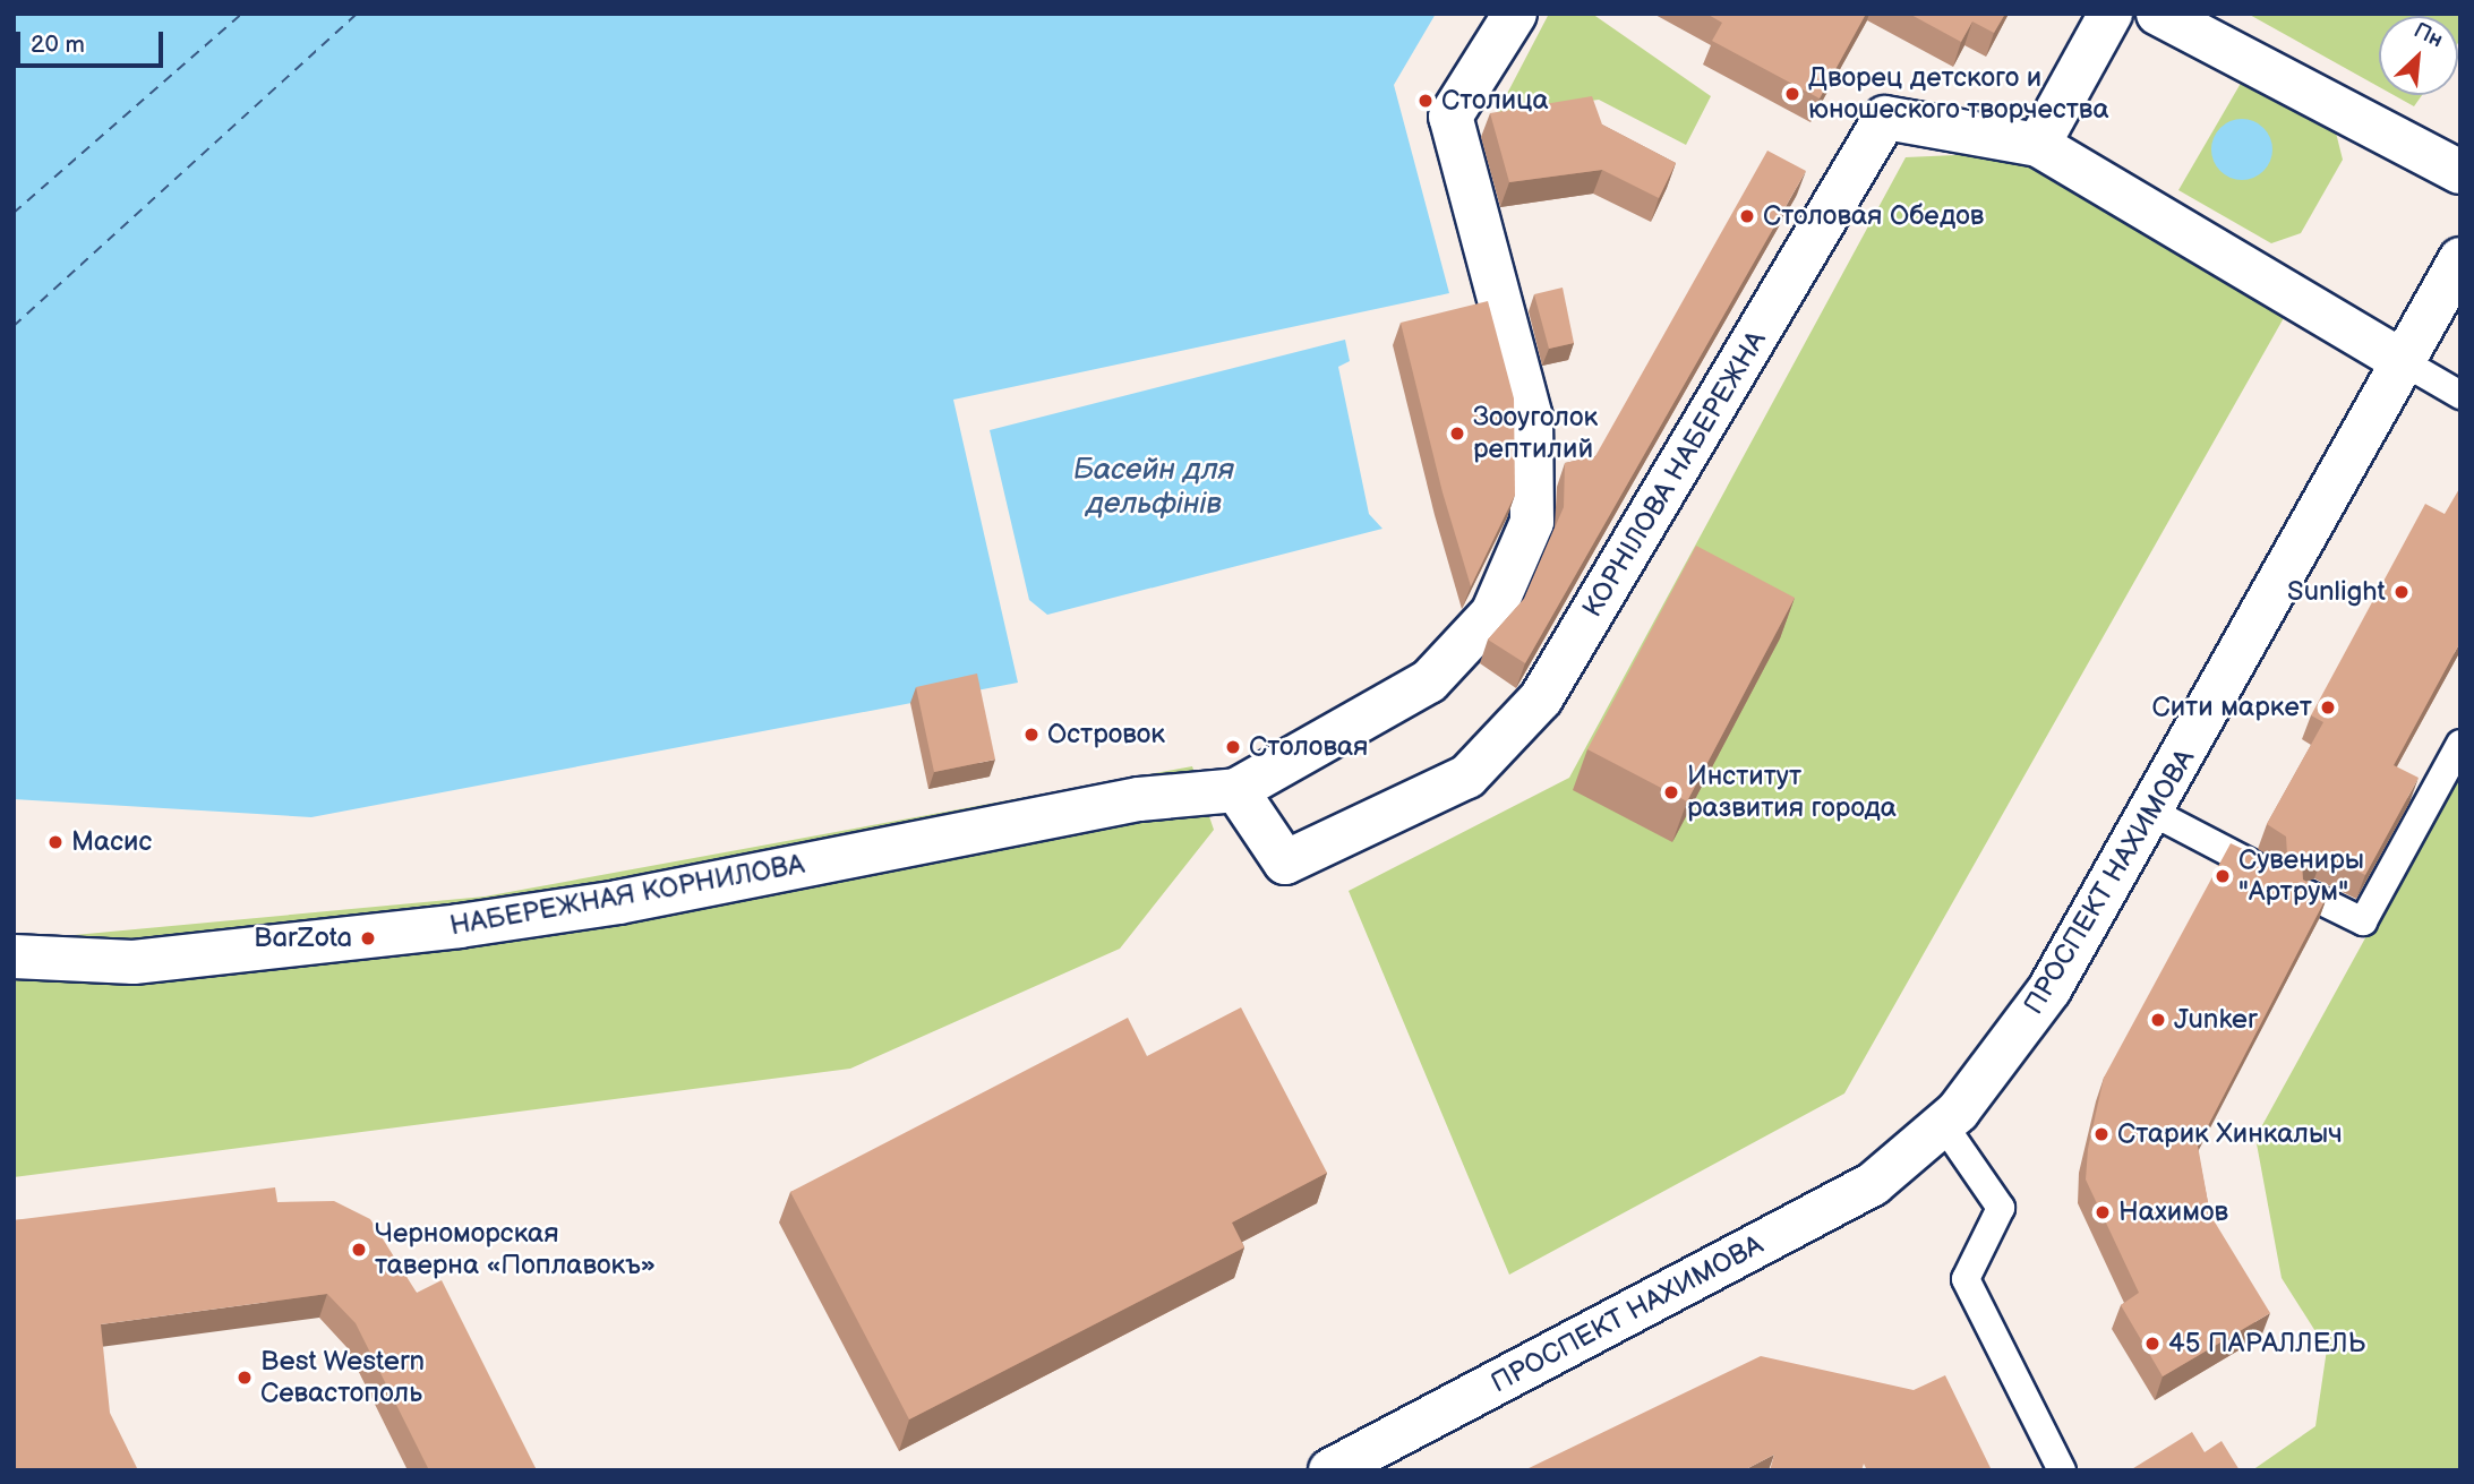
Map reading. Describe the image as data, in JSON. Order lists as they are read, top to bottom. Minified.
{"streets":{"street":["КОРНІЛОВА НАБЕРЕЖНА","ПРОСПЕКТ НАХИМОВА","НАБЕРЕЖНАЯ КОРНИЛОВА"]},"crossings":[["КОРНІЛОВА НАБЕРЕЖНА","НАБЕРЕЖНАЯ КОРНИЛОВА"]],"water":["Басейн для дельфiнiв"],"places":["Дворец детского и юношеского творчества","Столица","Столовая Обедов","Зооуголок рептилий","Sunlight","Сити маркет","Островок","Столовая","Институт развития города","Масис","Сувениры \"Артрум\"","BarZota","Junker","Старик Хинкалыч","Нахимов","Черноморская таверна «Поплавокъ»","45 ПАРАЛЛЕЛЬ","Best Western Севастополь"],"scale_bar":"20 m","north":"top right"}
